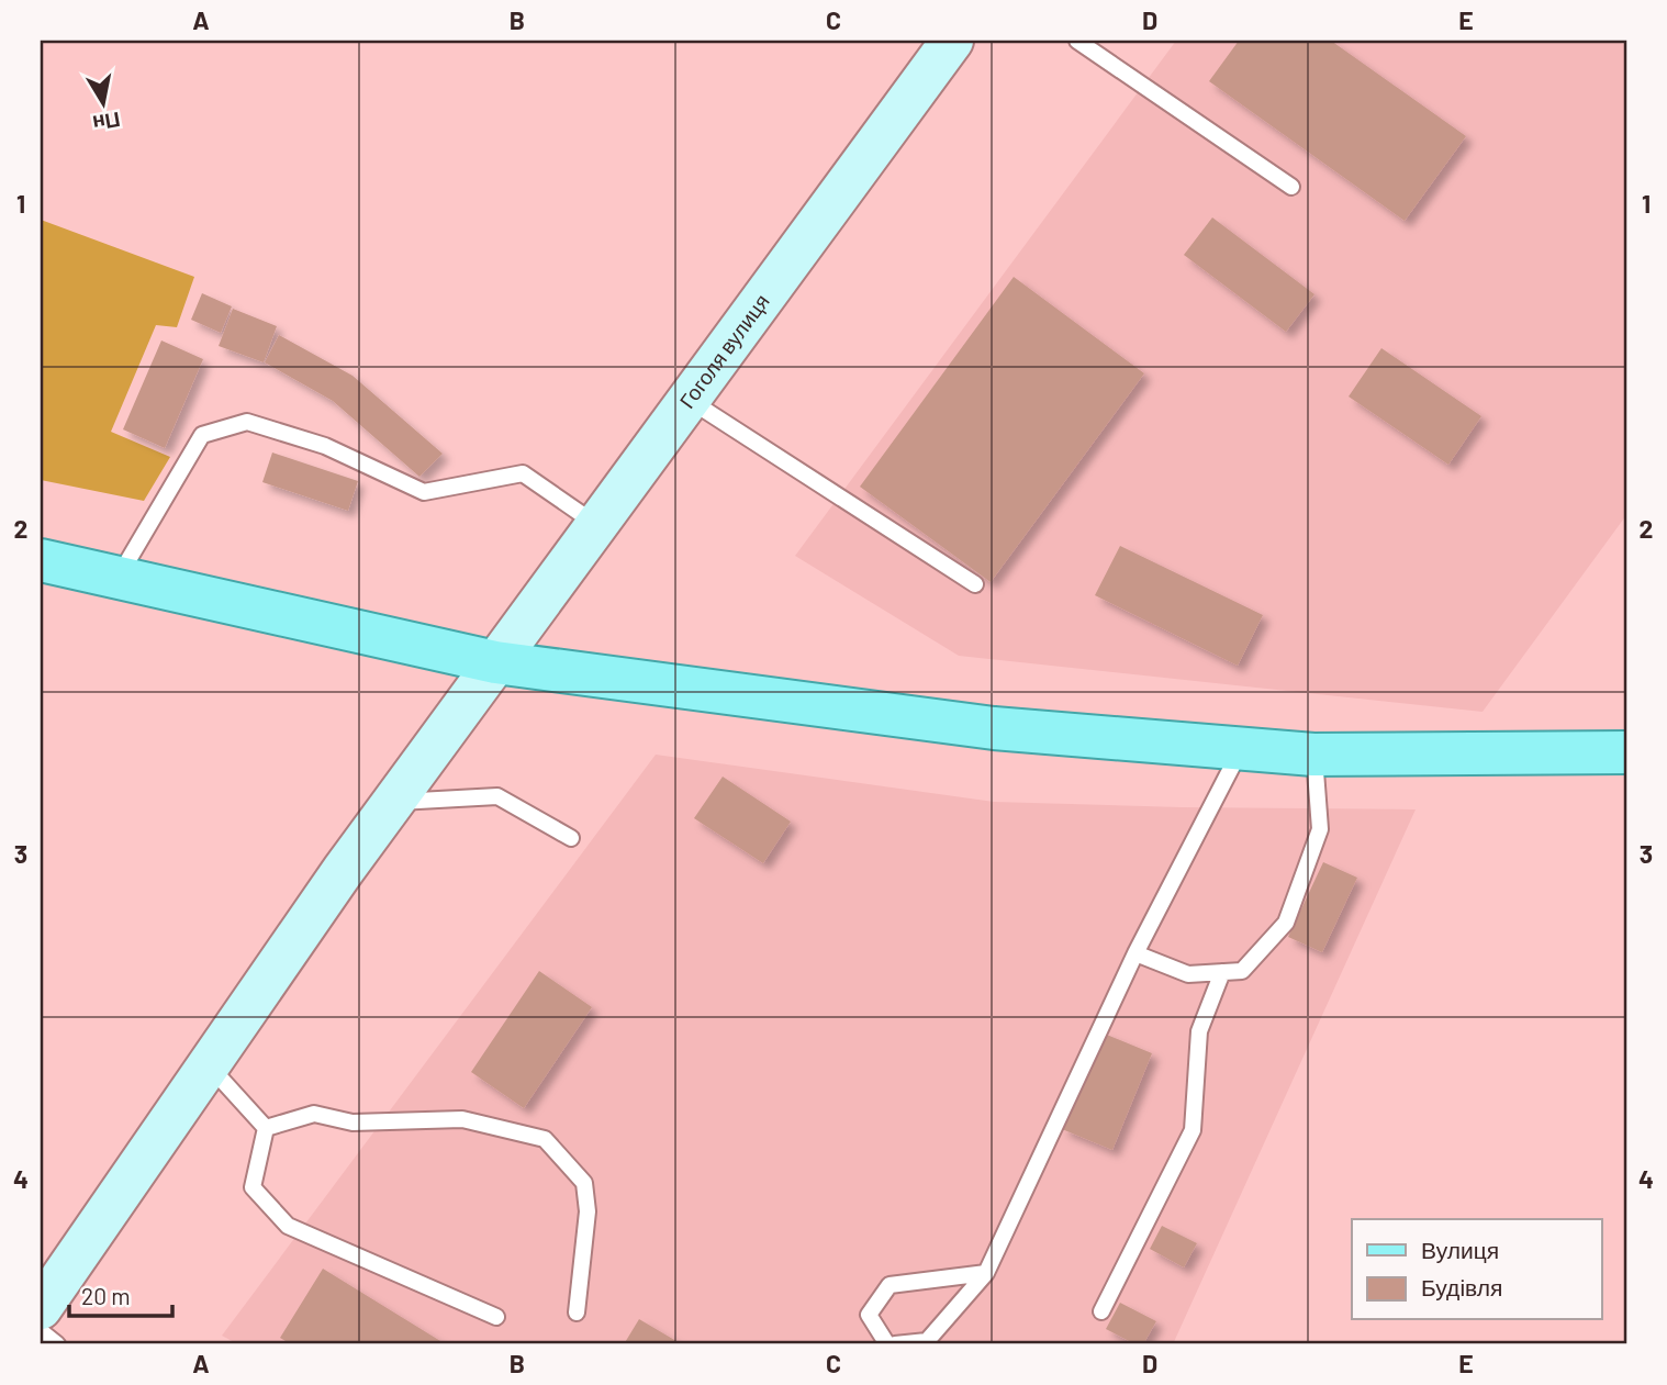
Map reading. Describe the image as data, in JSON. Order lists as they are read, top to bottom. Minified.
{"streets":{"main road":["Гоголя вулиця"]},"legend":["Вулиця","Будівля"],"scale_bar":"20 m","north":"bottom","grid":{"columns":["A","B","C","D","E"],"rows":["1","2","3","4"]}}
